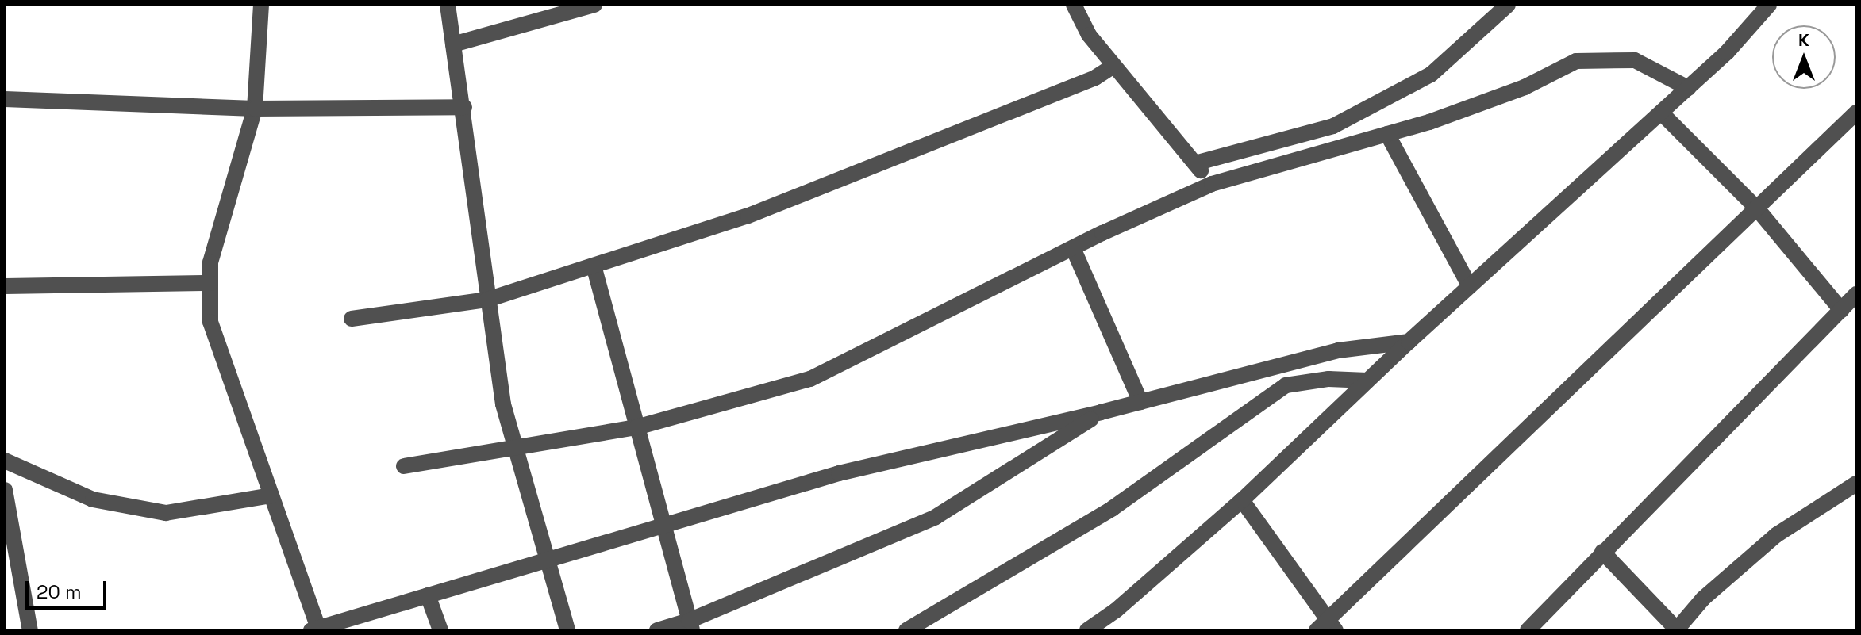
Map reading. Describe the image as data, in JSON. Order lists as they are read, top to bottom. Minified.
{"scale_bar":"20 m","north":"top"}
